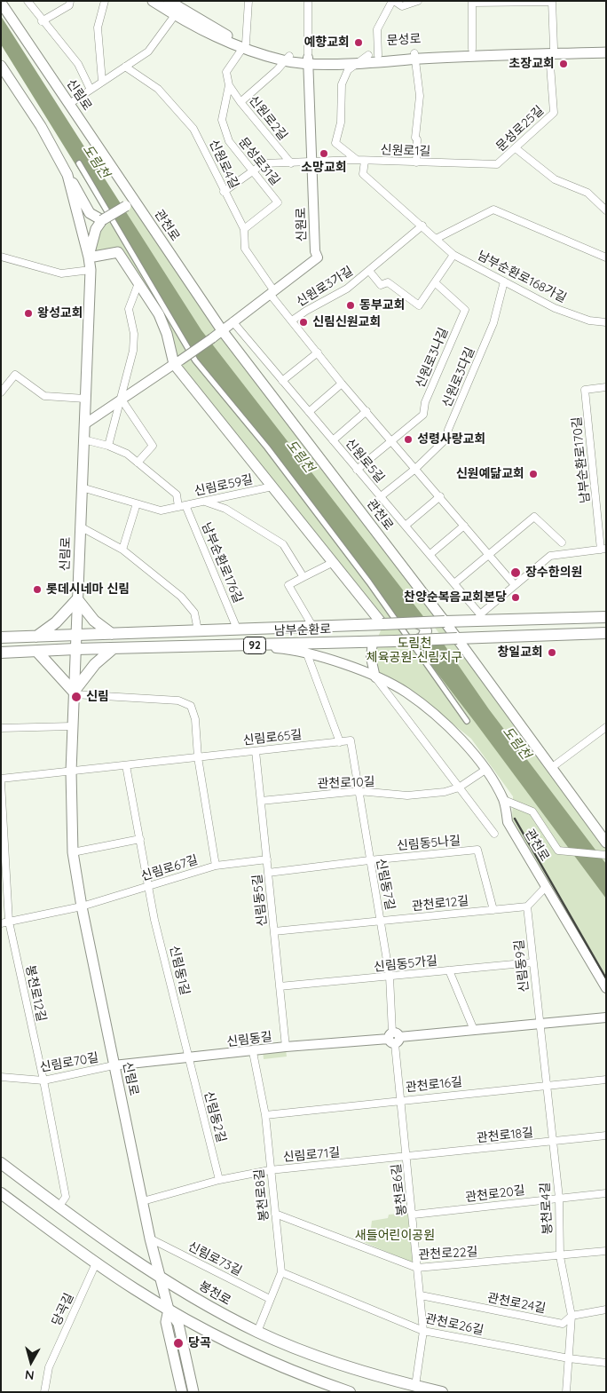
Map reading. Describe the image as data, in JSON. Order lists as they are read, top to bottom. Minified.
{"streets":{"main road":["문성로","신림로","관천로","남부순환로","92","봉천로"],"street":["신원로2길","문성로25길","신원로1길","문성로31길","신원로4길","신원로","남부순환로168가길","신원로3가길","신원로3나길","신원로3다길","남부순환로170길","신원로5길","신림로59길","남부순환로176길","신림로65길","관천로10길","신림동5나길","신림로67길","신림동7길","신림동5길","관천로12길","신림동5가길","신림동9길","신림동1길","봉천로12길","신림동길","신림로70길","관천로16길","신림동2길","관천로18길","신림로71길","봉천로6길","관천로20길","봉천로8길","봉천로4길","관천로22길","신림로73길","관천로24길","당곡길","관천로26길"]},"crossings":[["문성로","문성로25길"],["문성로","문성로31길"],["문성로","신원로"],["신림로","관천로"],["신림로","신림로59길"],["신림로","남부순환로"],["신림로","신림로65길"],["신림로","신림로67길"],["신림로","신림동길"],["신림로","신림로70길"],["신림로","신림로71길"],["신림로","신림로73길"],["신림로","봉천로"],["신원로2길","문성로31길"],["문성로25길","신원로1길"],["신원로1길","신원로"],["신원로1길","남부순환로168가길"],["문성로31길","신원로4길"],["신원로4길","신원로"],["신원로4길","신원로3가길"],["신원로4길","신원로3나길"],["신원로4길","신원로3다길"],["신원로","관천로"],["신원로","신원로5길"],["관천로","남부순환로"],["관천로","관천로10길"],["남부순환로168가길","신원로3가길"],["남부순환로168가길","신원로3다길"],["신원로3가길","신원로3나길"],["신원로3다길","신원로5길"],["신원로5길","남부순환로"],["신림로59길","남부순환로176길"],["남부순환로176길","남부순환로"],["남부순환로","신림로65길"],["신림로65길","신림동7길"],["신림로65길","신림동5길"],["관천로10길","신림동7길"],["관천로10길","신림동5길"],["신림동5나길","신림동7길"],["신림동5나길","신림동5길"],["신림동5나길","관천로12길"],["신림로67길","신림동5길"],["신림로67길","신림동1길"],["신림로67길","봉천로12길"],["신림동7길","관천로12길"],["신림동7길","신림동5가길"],["신림동7길","신림동길"],["신림동7길","봉천로6길"],["신림동5길","관천로12길"],["신림동5길","신림동5가길"],["신림동5길","신림동길"],["관천로12길","신림동9길"],["신림동5가길","신림동9길"],["신림동9길","신림동길"],["신림동9길","봉천로4길"],["신림동1길","신림동길"],["신림동1길","신림동2길"],["봉천로12길","신림로70길"],["봉천로12길","봉천로"],["신림동길","신림로70길"],["신림동길","신림동2길"],["신림동길","봉천로6길"],["신림동길","봉천로8길"],["신림동길","봉천로4길"],["관천로16길","봉천로6길"],["관천로16길","봉천로8길"],["관천로16길","봉천로4길"],["신림동2길","신림로71길"],["관천로18길","신림로71길"],["관천로18길","봉천로6길"],["관천로18길","봉천로4길"],["신림로71길","봉천로6길"],["신림로71길","봉천로8길"],["봉천로6길","관천로20길"],["봉천로6길","관천로22길"],["봉천로6길","봉천로"],["봉천로6길","관천로24길"],["봉천로6길","관천로26길"],["관천로20길","봉천로4길"],["봉천로8길","관천로22길"],["봉천로8길","신림로73길"],["봉천로8길","봉천로"],["봉천로8길","관천로26길"],["봉천로4길","관천로22길"],["봉천로4길","관천로24길"],["봉천로4길","관천로26길"]],"water":["도림천"],"parks":["도림천 체육공원-신림지구","새들어린이공원"],"places":["예향교회","초장교회","소망교회","동부교회","왕성교회","신림신원교회","성령사랑교회","신원예닮교회","장수한의원","롯데시네마 신림","찬양순복음교회본당","창일교회","신림","당곡"],"north":"bottom"}
